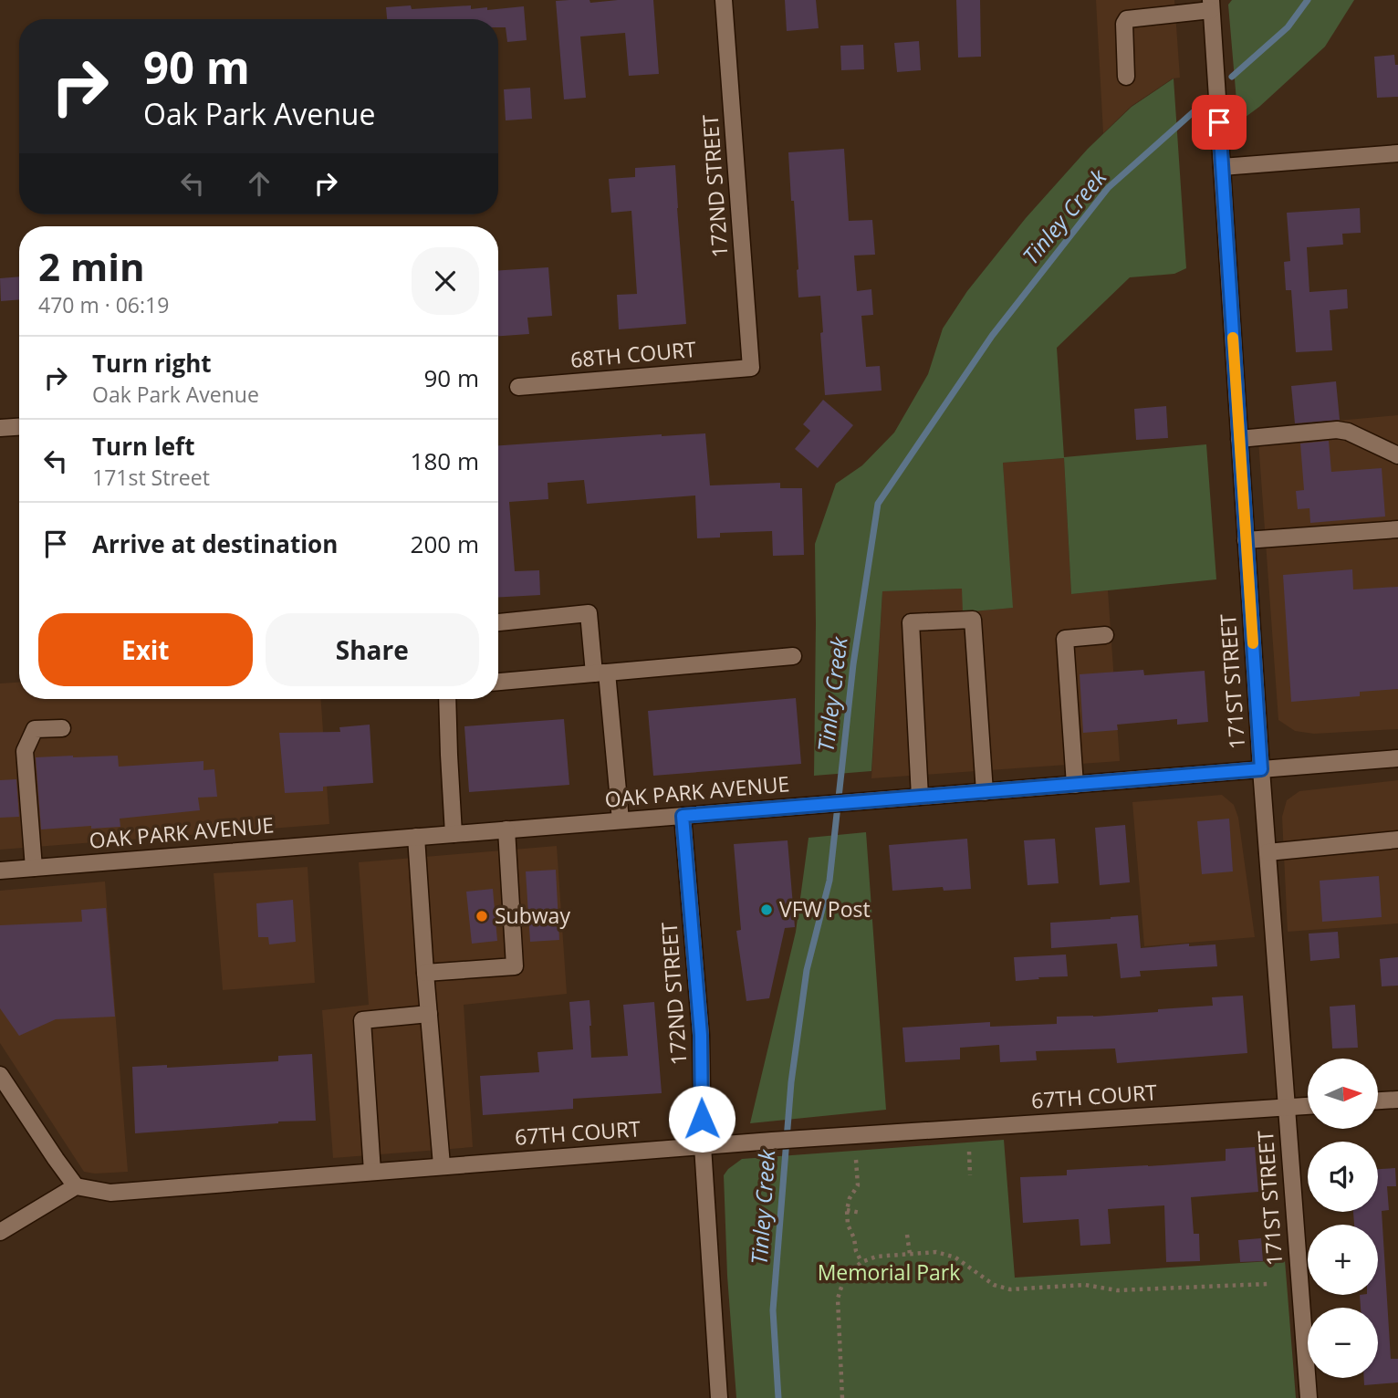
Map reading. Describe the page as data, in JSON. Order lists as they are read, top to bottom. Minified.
{"streets":{"street":["172ND STREET","68TH COURT","171ST STREET","OAK PARK AVENUE","67TH COURT"]},"crossings":[["172ND STREET","68TH COURT"],["172ND STREET","OAK PARK AVENUE"],["172ND STREET","67TH COURT"],["171ST STREET","OAK PARK AVENUE"],["171ST STREET","67TH COURT"]],"water":["Tinley Creek"],"parks":["Memorial Park"],"places":["VFW Post","Subway"],"north":"right","page":{"turn":["90 m","Oak Park Avenue"],"heading":["2 min","470 m · 06:19"],"list":[{"name":"Turn right","note":"Oak Park Avenue","value":"90 m"},{"name":"Turn left","note":"171st Street","value":"180 m"},{"name":"Arrive at destination","value":"200 m"}],"buttons":["Exit","Share"],"map_buttons":["+","−"]}}
